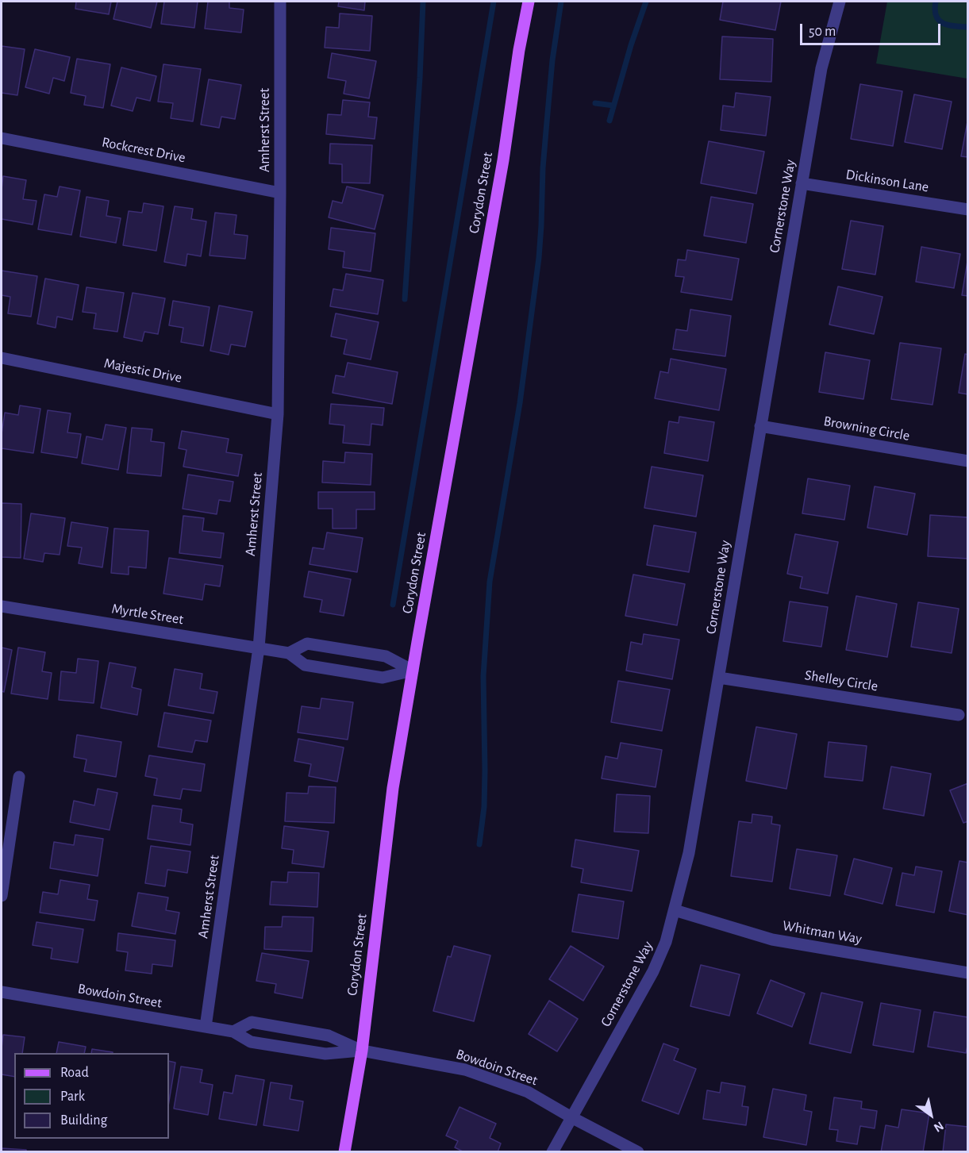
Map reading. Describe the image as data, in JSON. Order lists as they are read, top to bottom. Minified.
{"streets":{"main road":["Corydon Street"],"street":["Amherst Street","Rockcrest Drive","Dickinson Lane","Cornerstone Way","Majestic Drive","Browning Circle","Myrtle Street","Shelley Circle","Whitman Way","Bowdoin Street"]},"crossings":[["Amherst Street","Rockcrest Drive"],["Amherst Street","Majestic Drive"],["Amherst Street","Myrtle Street"],["Amherst Street","Bowdoin Street"],["Dickinson Lane","Cornerstone Way"],["Corydon Street","Myrtle Street"],["Corydon Street","Bowdoin Street"],["Cornerstone Way","Browning Circle"],["Cornerstone Way","Shelley Circle"],["Cornerstone Way","Whitman Way"],["Cornerstone Way","Bowdoin Street"]],"legend":["Road","Park","Building"],"scale_bar":"50 m","north":"bottom right"}
